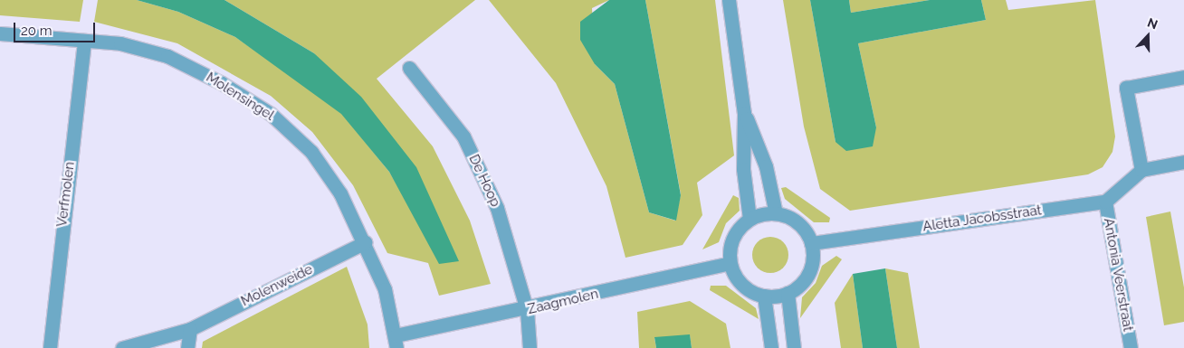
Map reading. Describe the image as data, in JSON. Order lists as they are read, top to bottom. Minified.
{"streets":{"street":["Molensingel","De Hoop","Verfmolen","Aletta Jacobsstraat","Antonia Veerstraat","Molenweide","Zaagmolen"]},"crossings":[["Molensingel","Verfmolen"],["Molensingel","Molenweide"],["Molensingel","Zaagmolen"],["De Hoop","Zaagmolen"],["Aletta Jacobsstraat","Antonia Veerstraat"],["Aletta Jacobsstraat","Zaagmolen"]],"scale_bar":"20 m","north":"top"}
